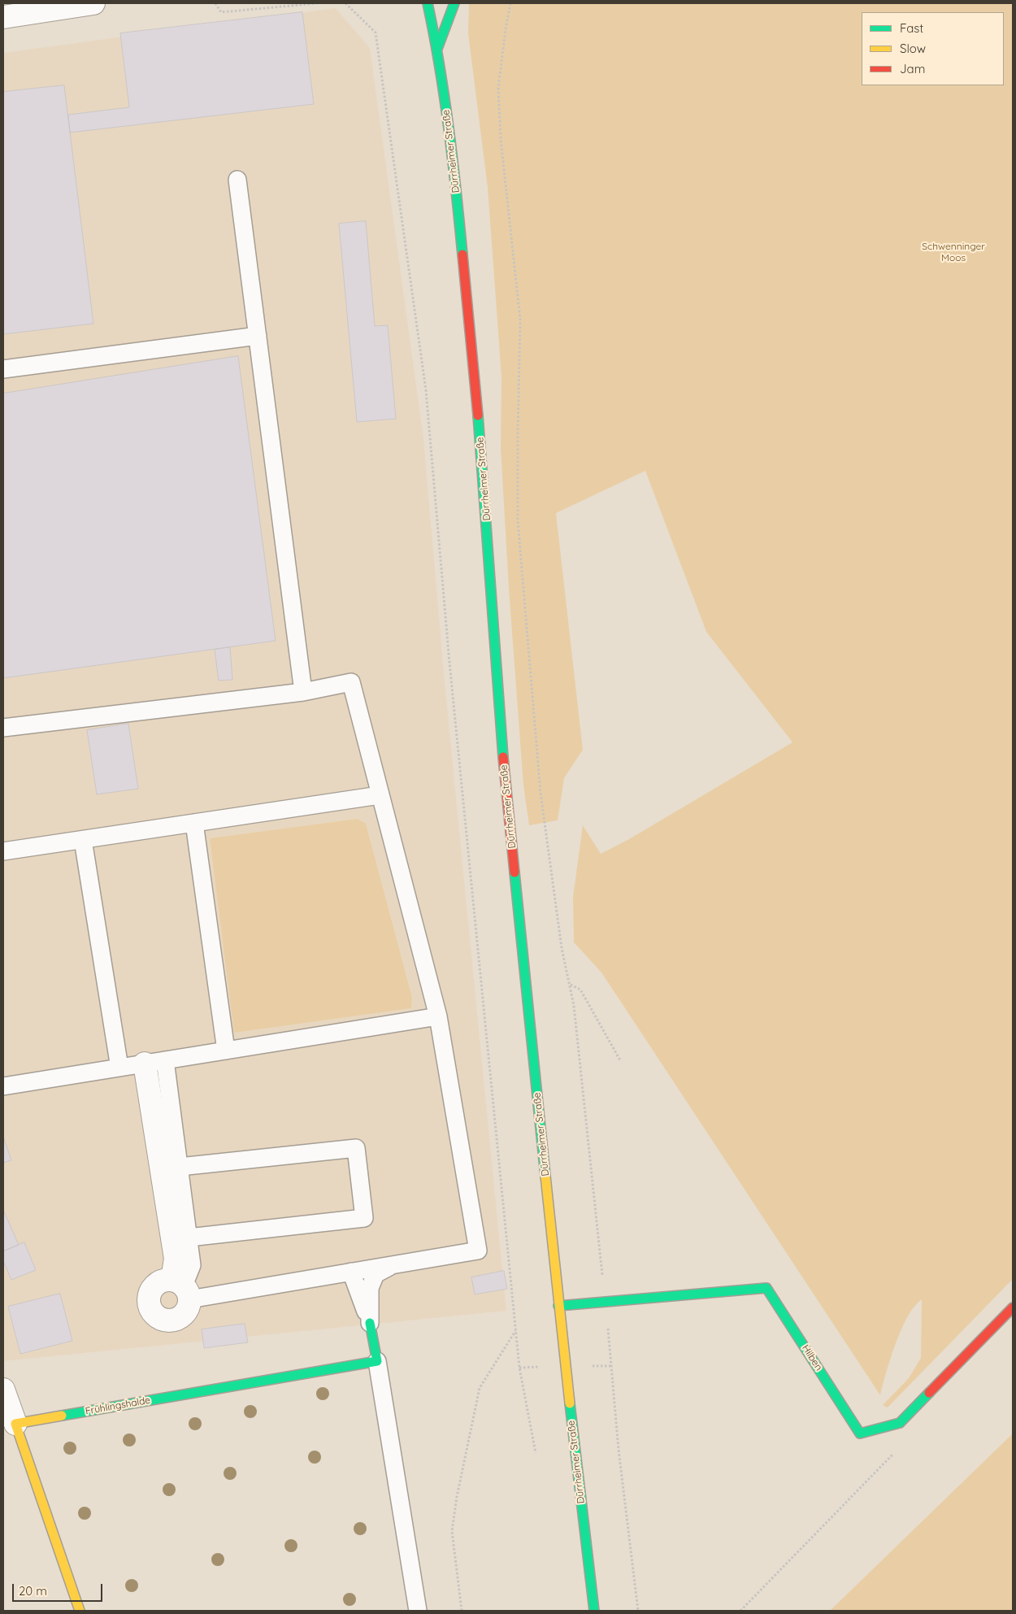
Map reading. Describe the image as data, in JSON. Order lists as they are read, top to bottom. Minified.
{"streets":{"main road":["Dürrheimer Straße","Hilben","Frühlingshalde"]},"crossings":[["Dürrheimer Straße","Hilben"]],"parks":["Schwenninger Moos"],"legend":["Fast","Slow","Jam"],"scale_bar":"20 m"}
